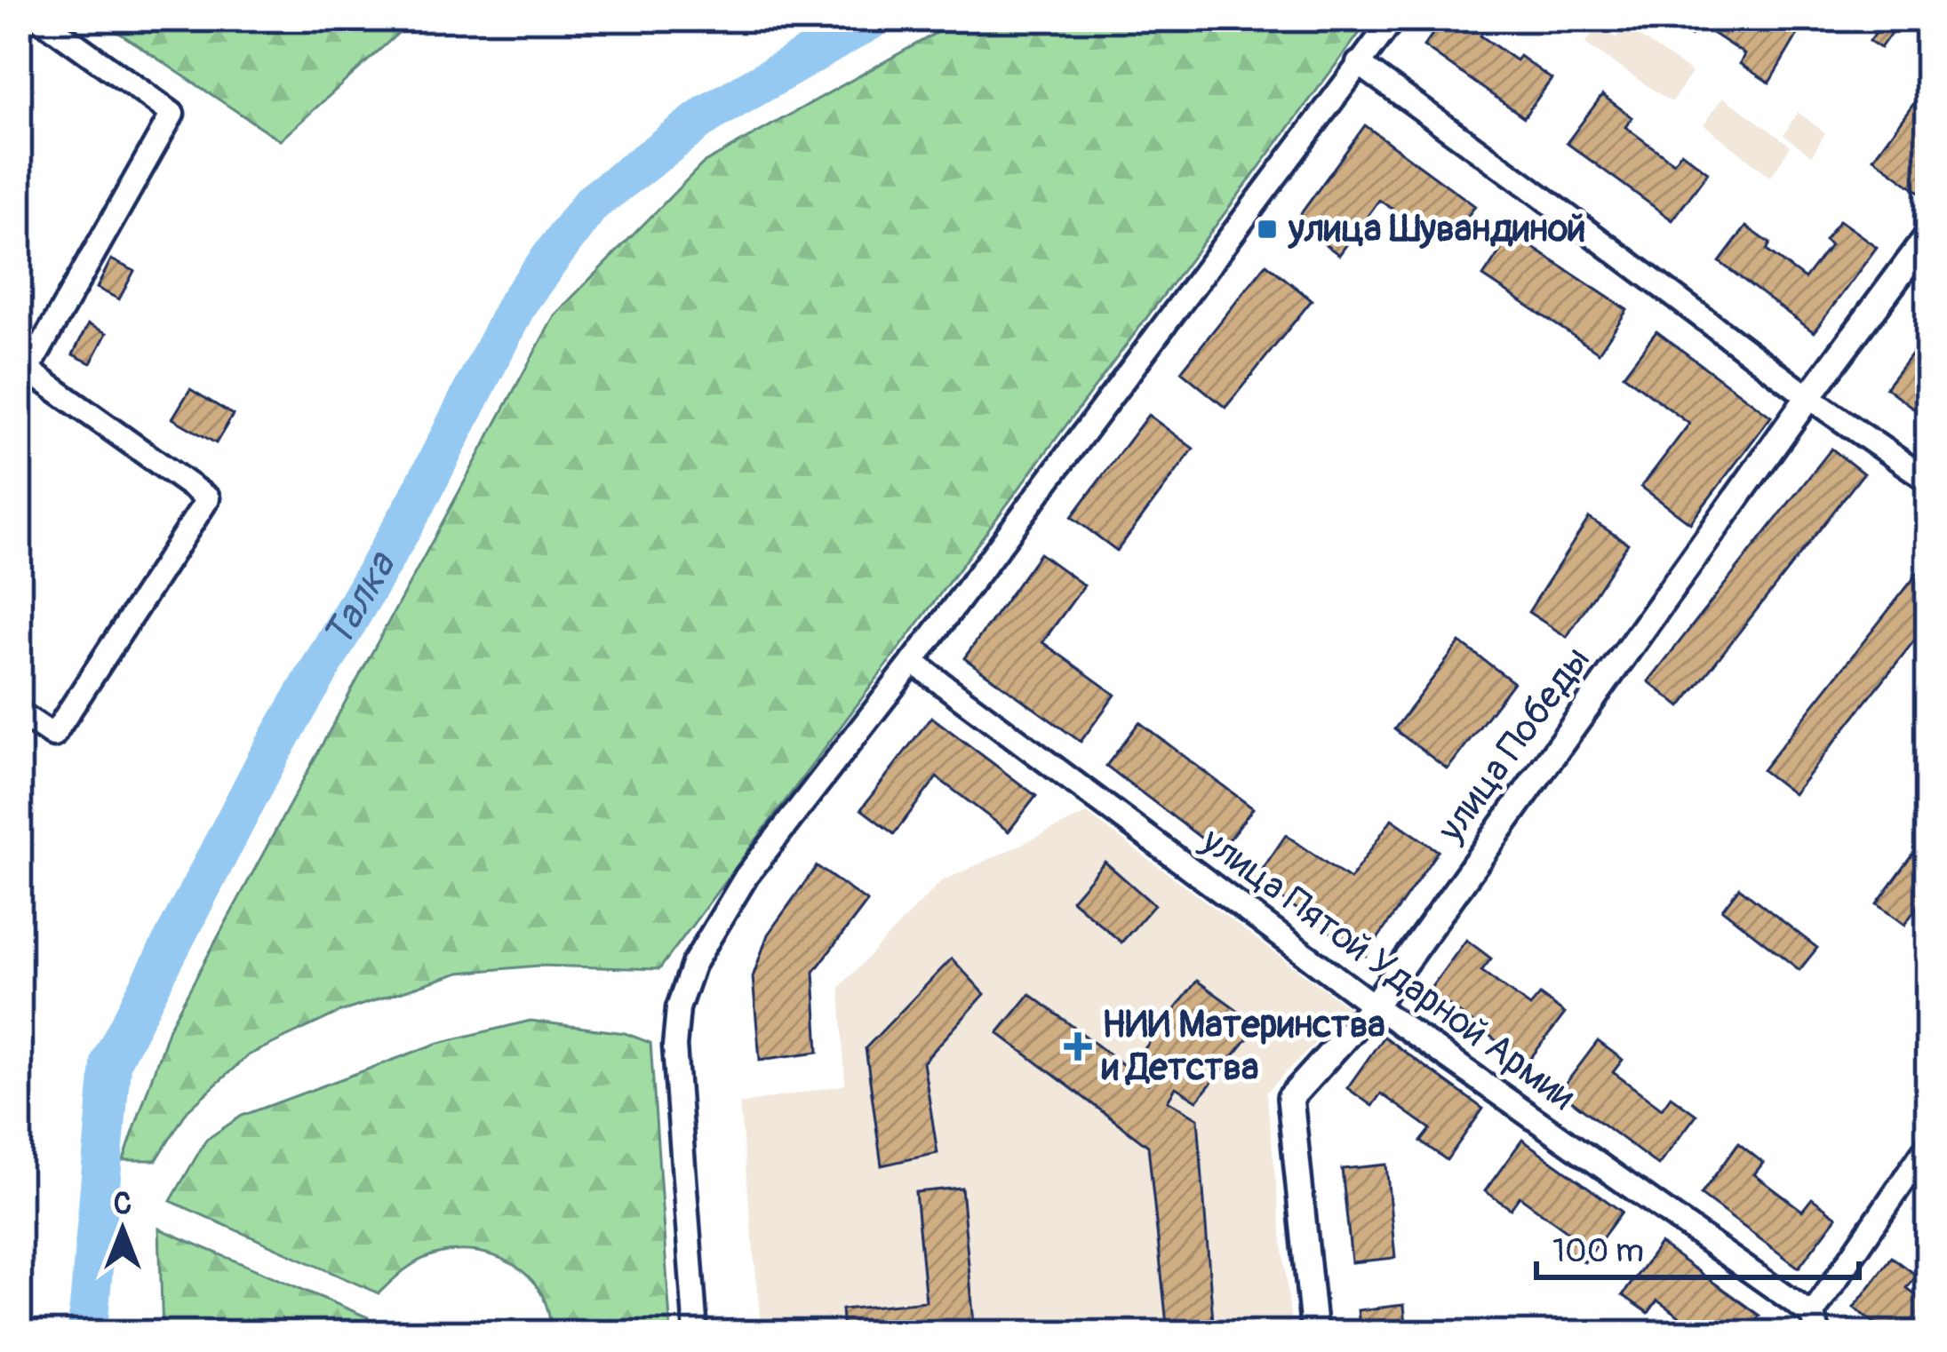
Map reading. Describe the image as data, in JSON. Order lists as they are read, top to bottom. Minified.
{"streets":{"street":["улица Победы","улица Пятой Ударной Армии"]},"crossings":[["улица Победы","улица Пятой Ударной Армии"]],"water":["Талка"],"places":{"transit":["улица Шувандиной"],"health":["НИИ Материнства и Детства"]},"scale_bar":"100 m","north":"top"}
